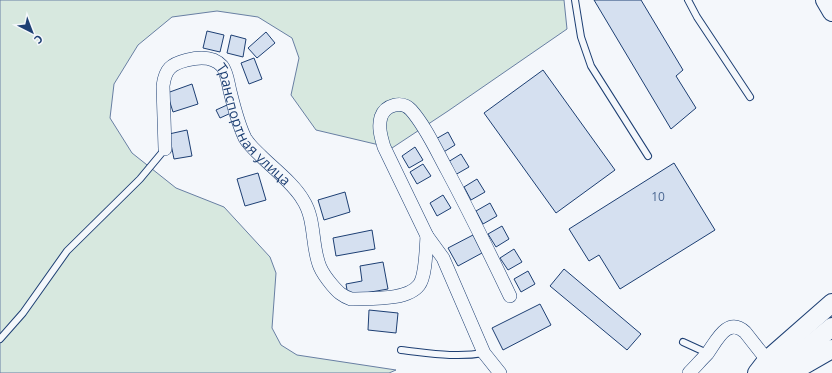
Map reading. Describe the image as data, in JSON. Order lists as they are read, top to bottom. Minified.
{"streets":{"street":["Транспортная улица"]},"house_numbers":["10"],"north":"bottom right"}
